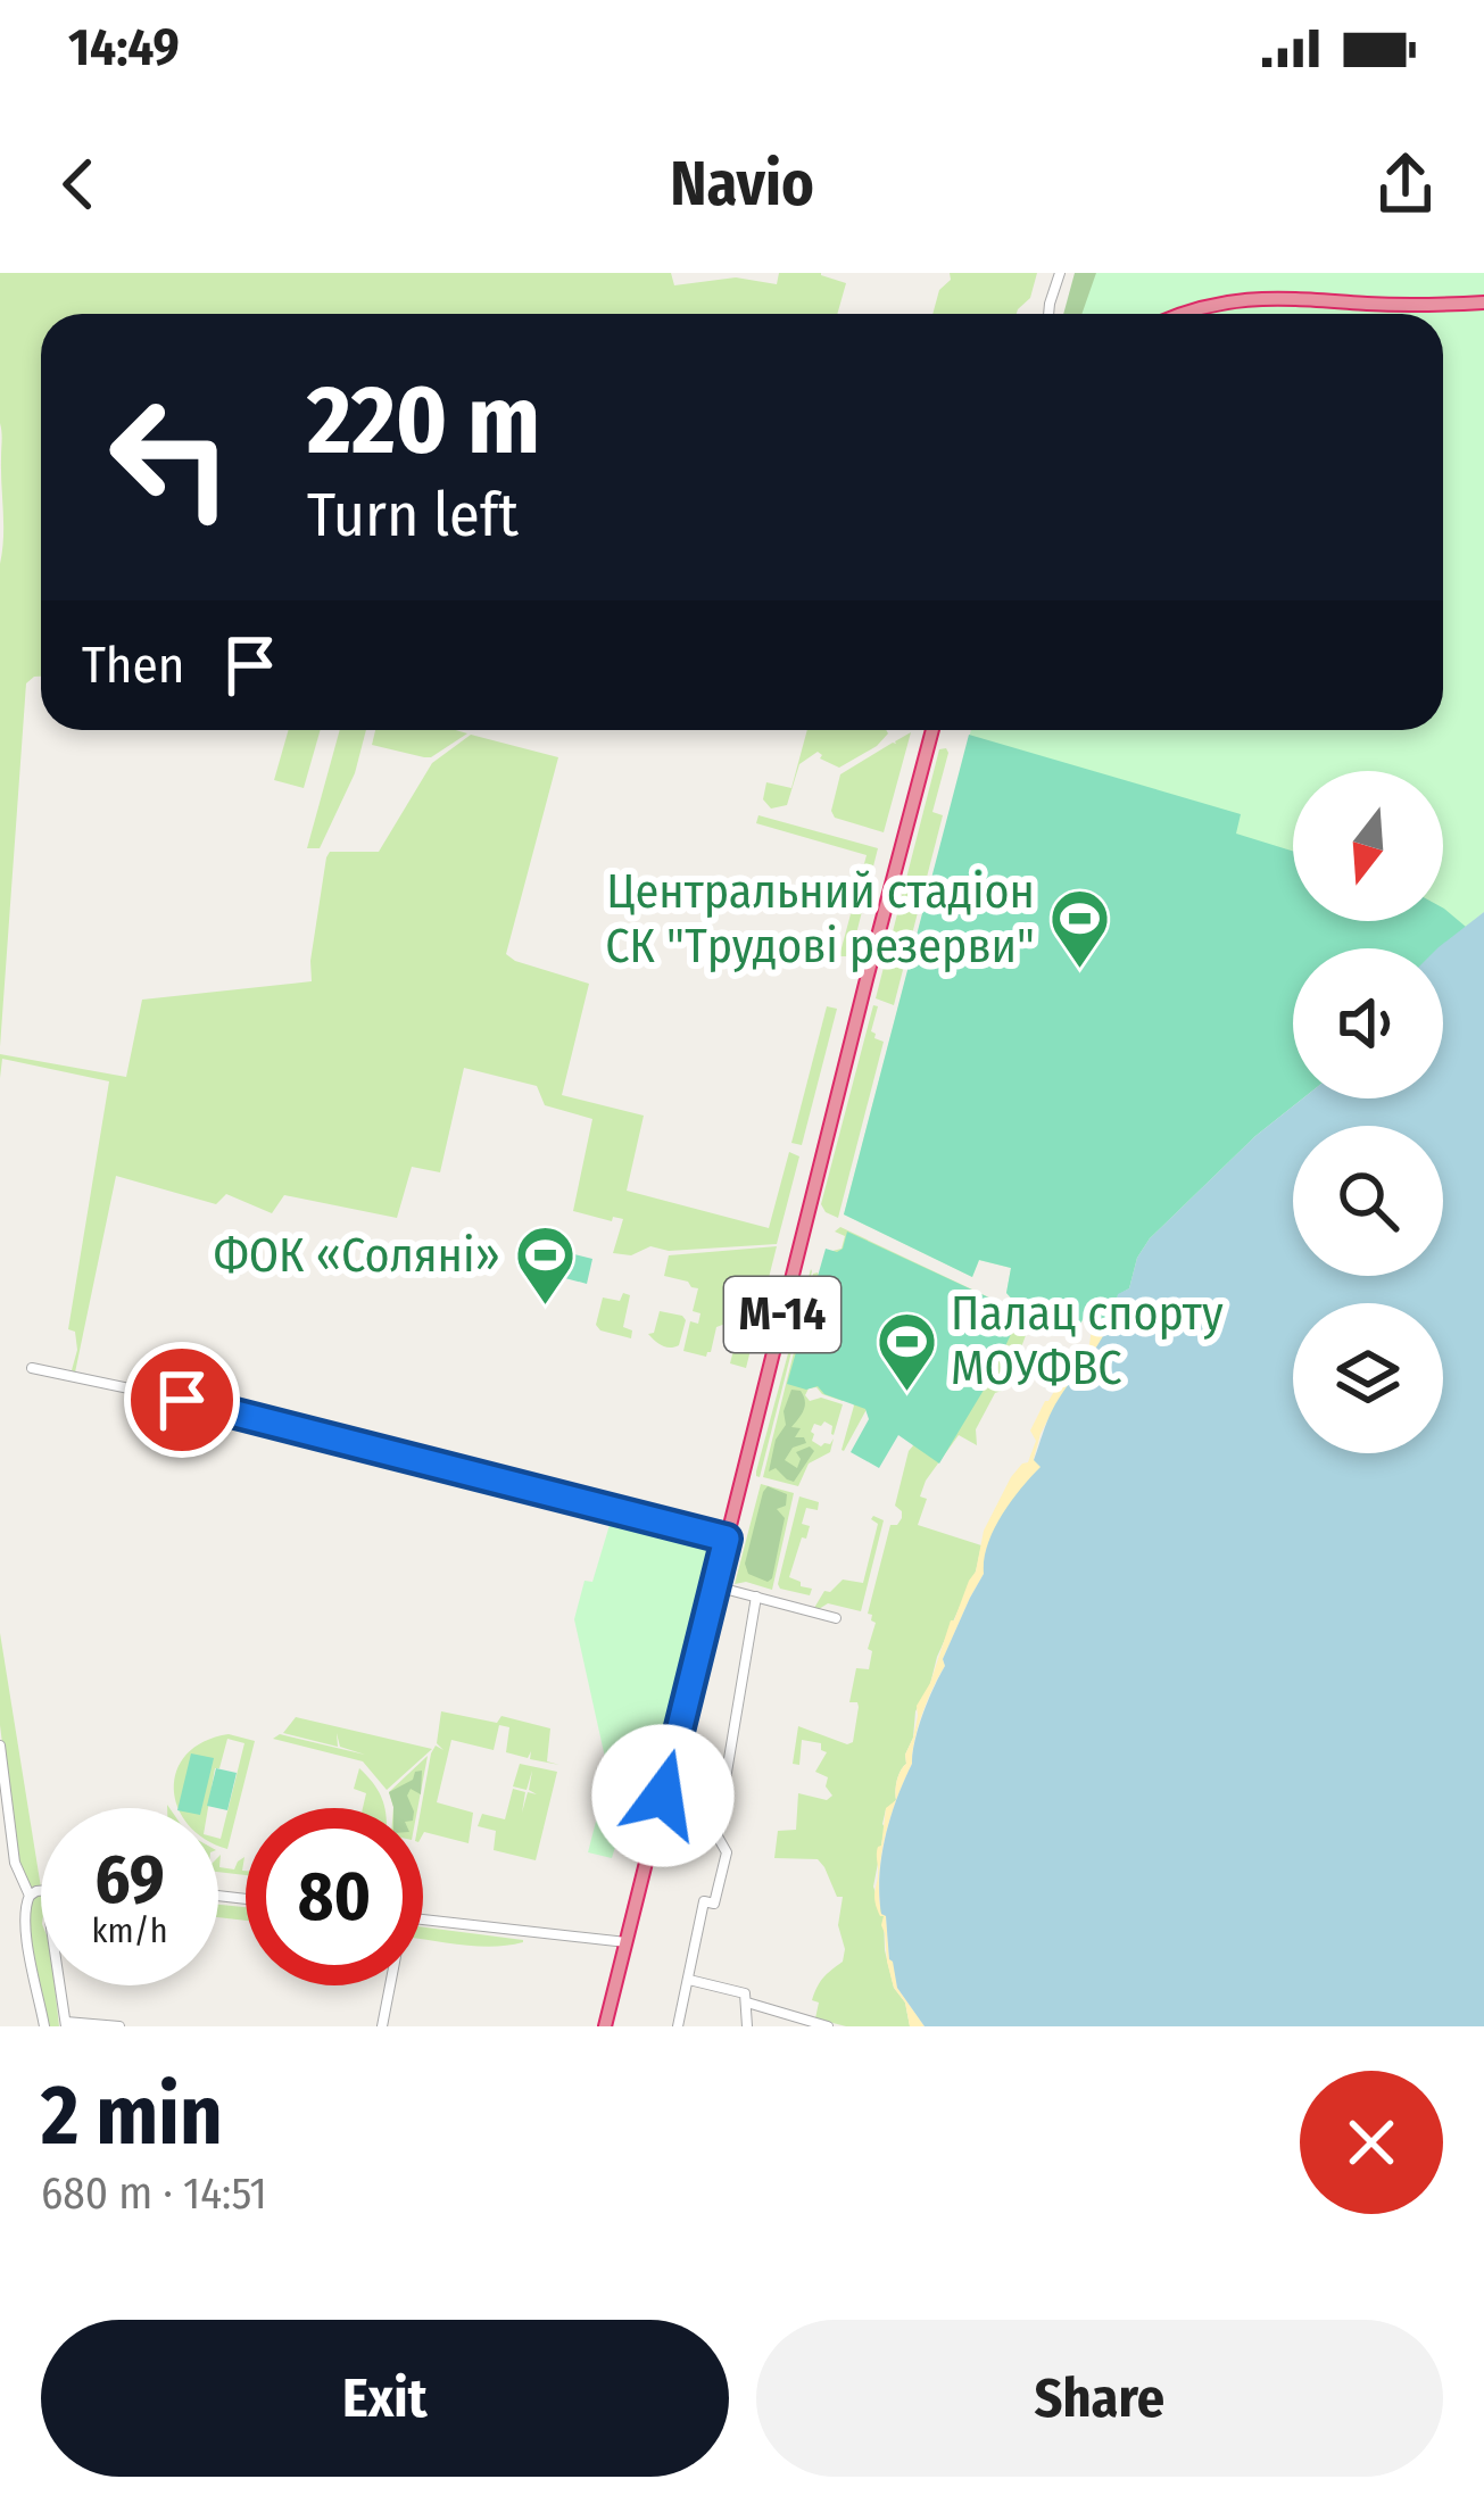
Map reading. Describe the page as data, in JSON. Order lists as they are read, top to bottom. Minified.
{"streets":{"highway":["М-14"]},"places":{"sports":["Центральний стадіон СК \"Трудові резерви\"","ФОК «Соляні»","Палац спорту МОУФВС"]},"north":"bottom","page":{"status":"14:49","header":"Navio","turn":["220 m","Turn left"],"then":"Then","speed":"69 km/h","limit":"80","heading":["2 min","680 m · 14:51"],"buttons":["Exit","Share"]}}
